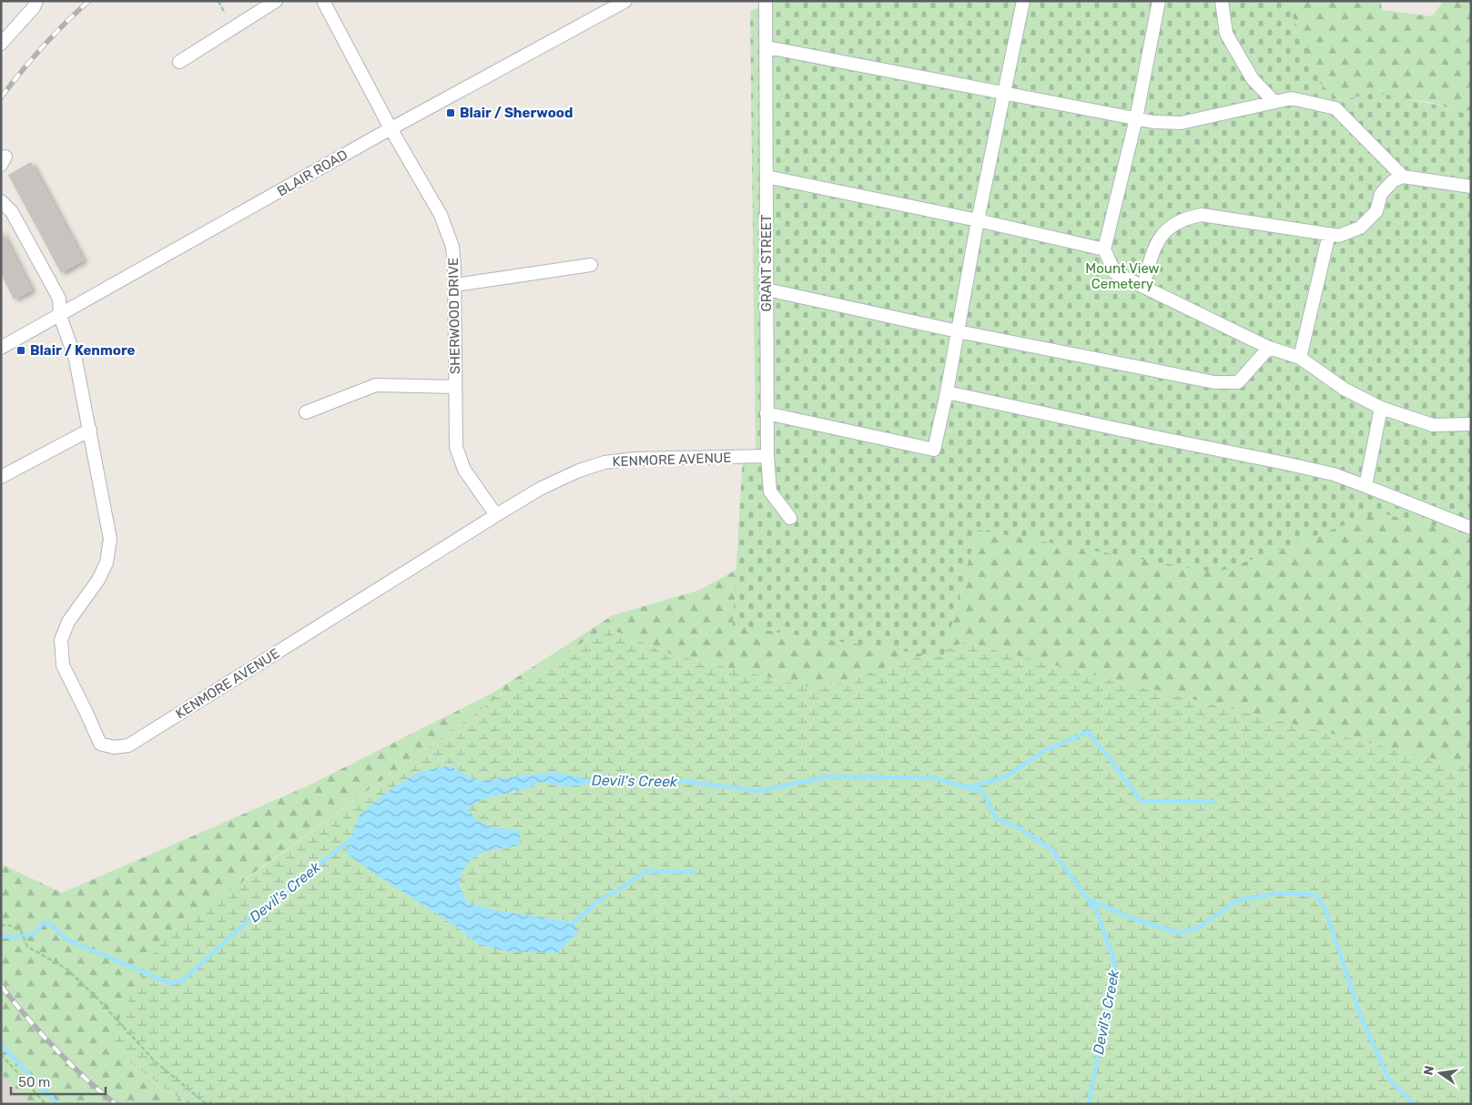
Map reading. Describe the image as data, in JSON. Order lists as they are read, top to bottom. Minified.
{"streets":{"street":["BLAIR ROAD","GRANT STREET","SHERWOOD DRIVE","KENMORE AVENUE"]},"crossings":[["BLAIR ROAD","SHERWOOD DRIVE"],["BLAIR ROAD","KENMORE AVENUE"],["GRANT STREET","KENMORE AVENUE"],["SHERWOOD DRIVE","KENMORE AVENUE"]],"water":["Devil's Creek"],"parks":["Mount View Cemetery"],"places":{"transit":["Blair / Sherwood","Blair / Kenmore"]},"scale_bar":"50 m","north":"left"}
